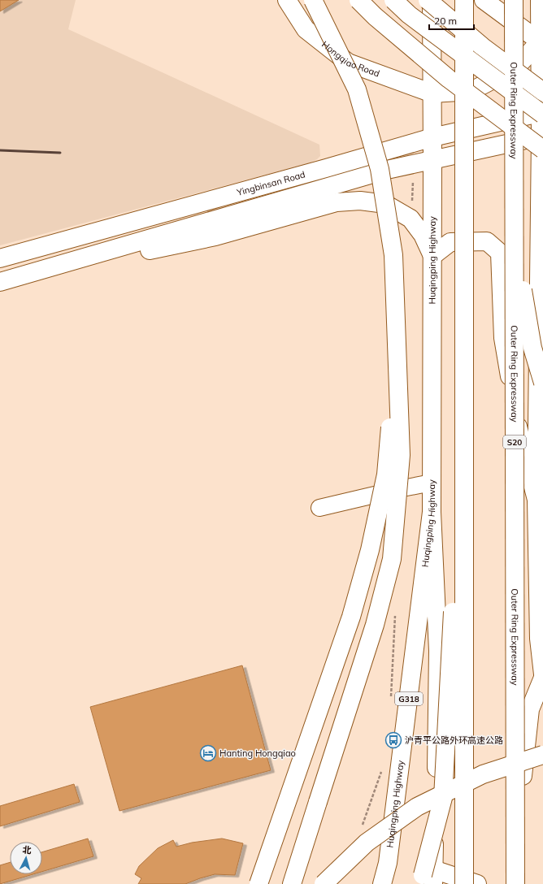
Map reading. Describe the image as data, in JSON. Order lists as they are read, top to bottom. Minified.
{"streets":{"main road":["Hongqiao Road","Outer Ring Expressway","Yingbinsan Road","Huqingping Highway","S20","G318"]},"crossings":[["Hongqiao Road","Huqingping Highway"],["Yingbinsan Road","Huqingping Highway"]],"places":{"bus stop":["沪青平公路外环高速公路"],"hotel":["Hanting Hongqiao"]},"scale_bar":"20 m","north":"top"}
